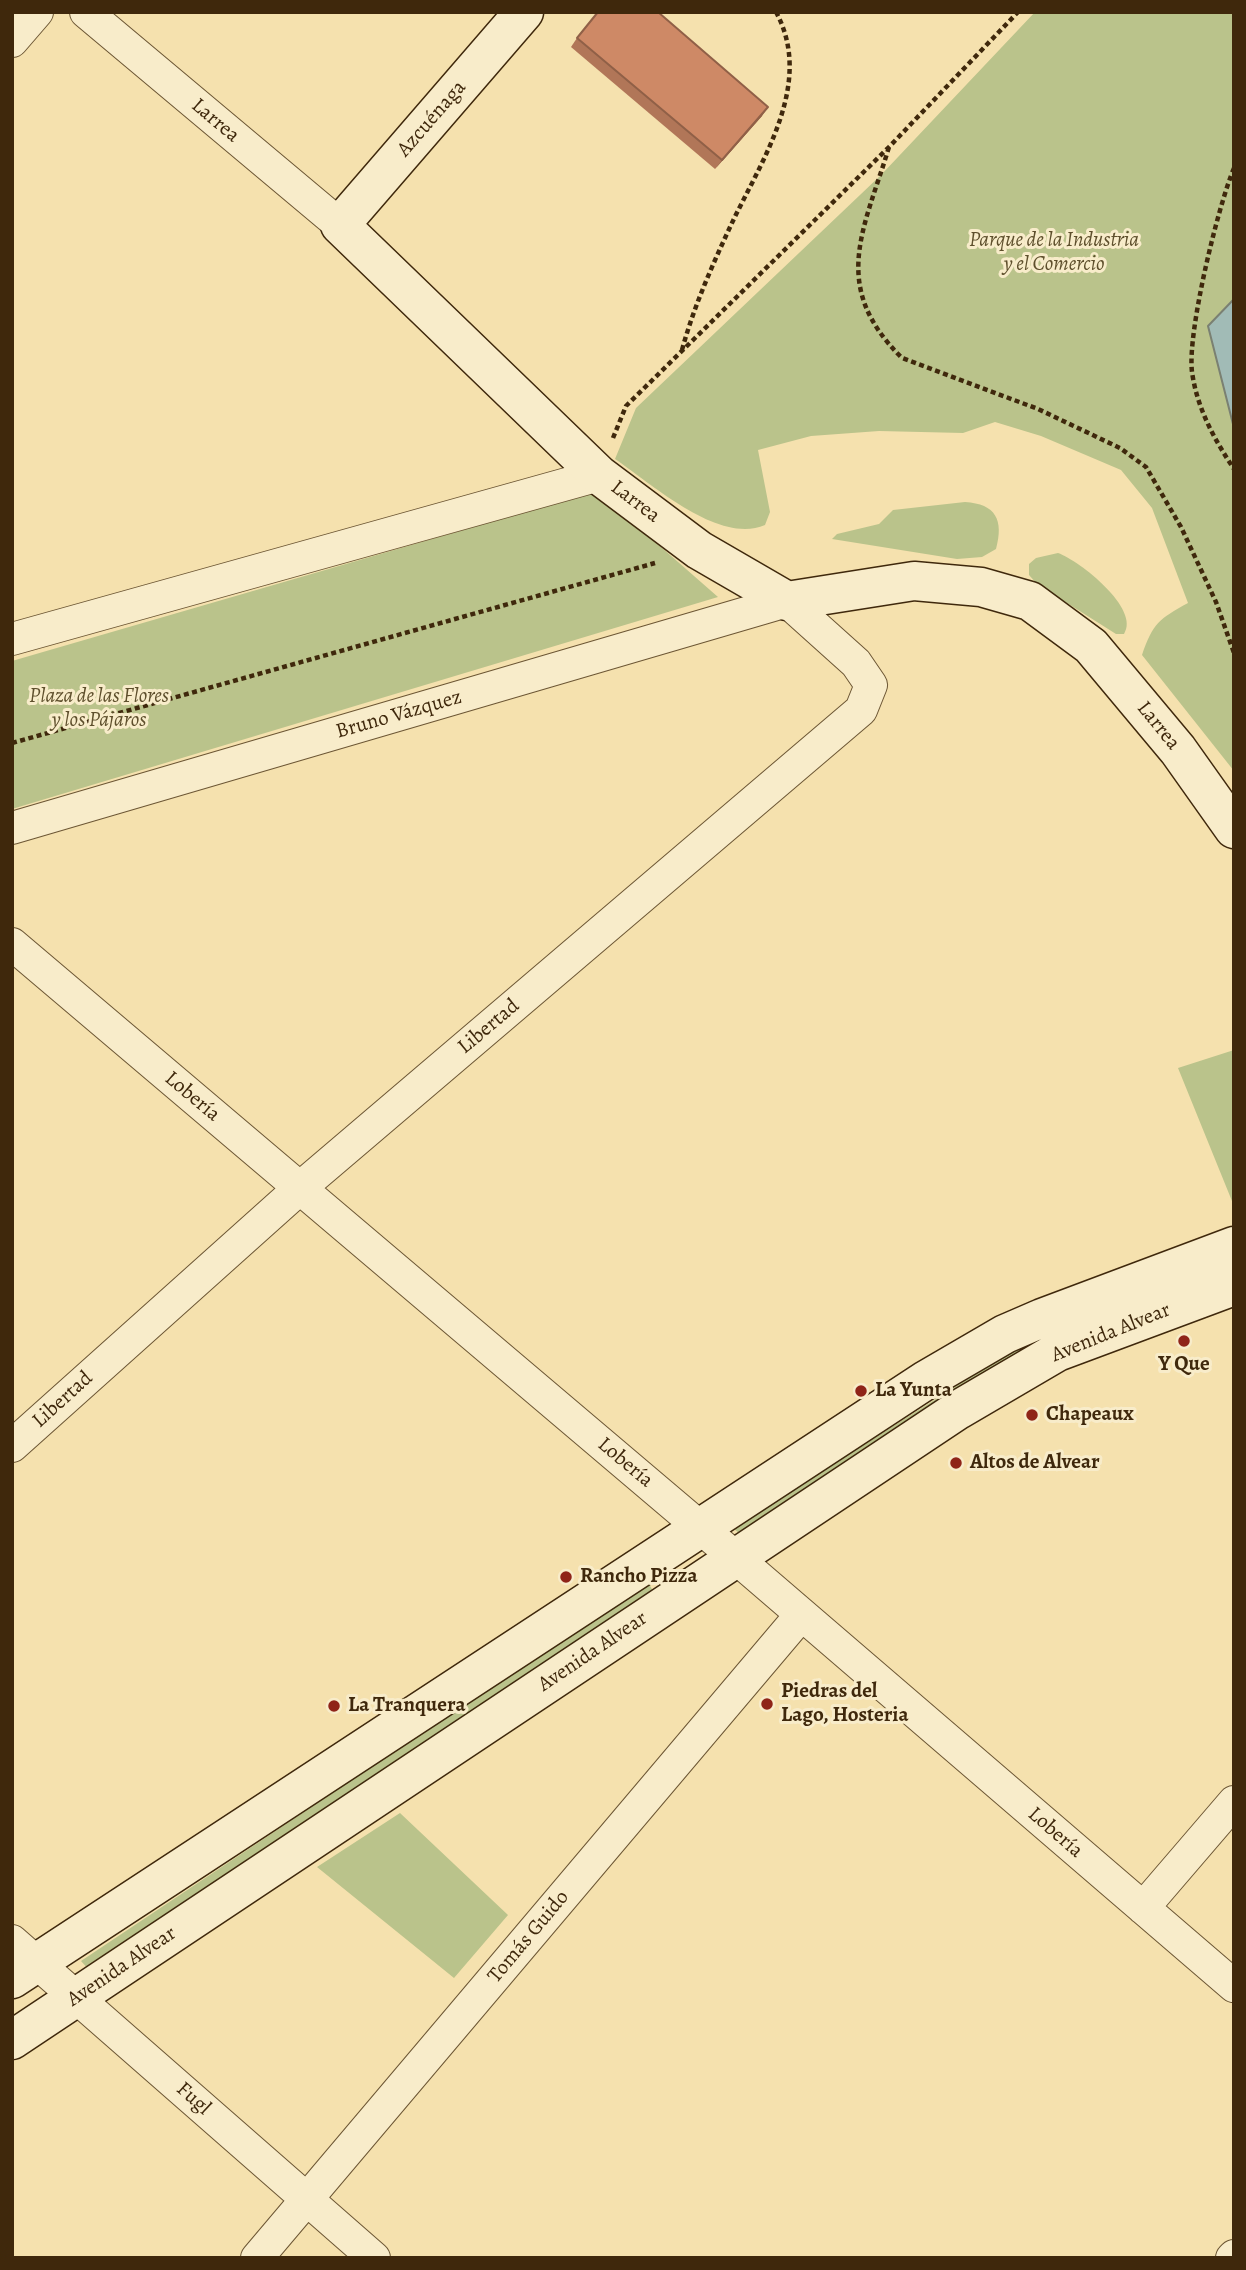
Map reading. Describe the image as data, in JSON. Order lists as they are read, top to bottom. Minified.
{"streets":{"main road":["Azcuénaga","Larrea","Avenida Alvear"],"street":["Bruno Vázquez","Libertad","Lobería","Tomás Guido","Fugl"]},"crossings":[["Azcuénaga","Larrea"],["Larrea","Bruno Vázquez"],["Larrea","Libertad"],["Bruno Vázquez","Libertad"],["Libertad","Lobería"],["Lobería","Avenida Alvear"],["Lobería","Tomás Guido"],["Avenida Alvear","Fugl"],["Tomás Guido","Fugl"]],"parks":["Parque de la Industria y el Comercio","Plaza de las Flores y los Pájaros"],"places":["Y Que","La Yunta","Chapeaux","Altos de Alvear","Rancho Pizza","Piedras del Lago, Hosteria","La Tranquera"]}
